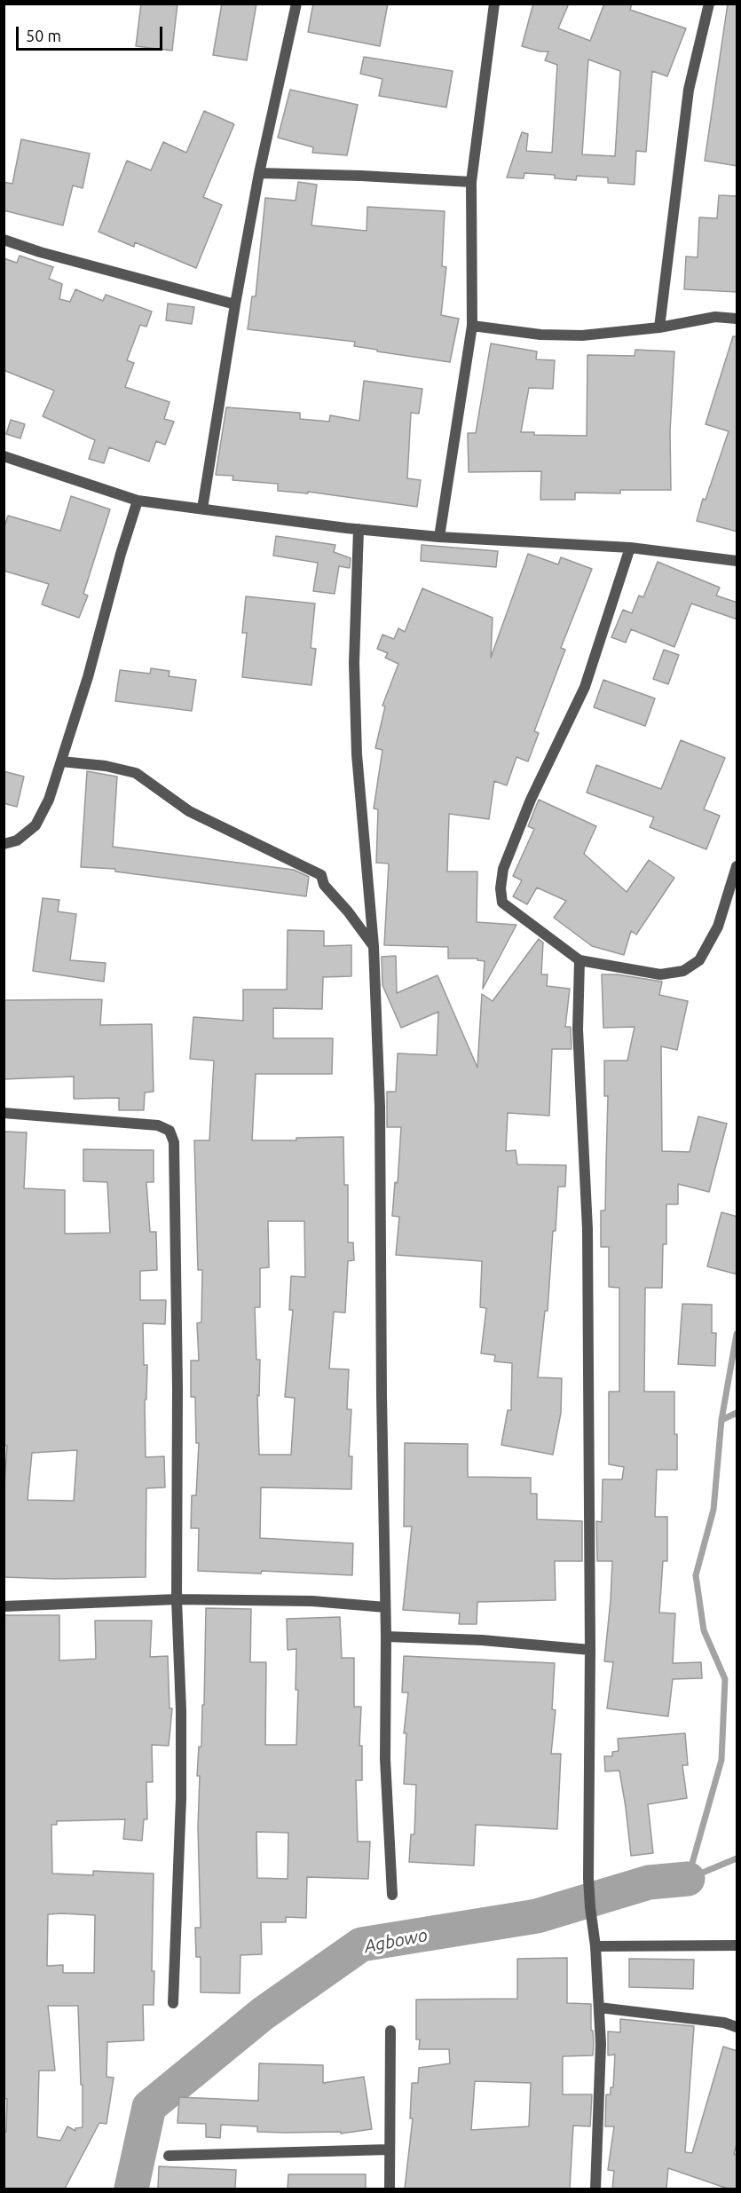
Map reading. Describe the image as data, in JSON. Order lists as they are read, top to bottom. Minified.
{"water":["Agbowo"],"scale_bar":"50 m"}
